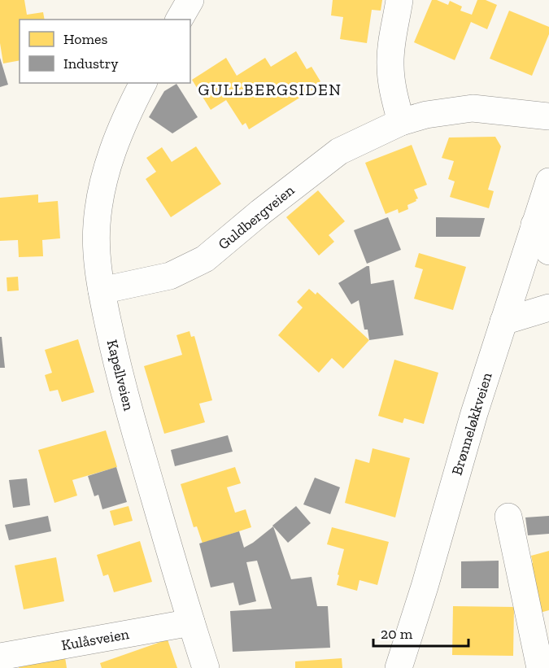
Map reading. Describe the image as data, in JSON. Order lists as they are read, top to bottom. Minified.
{"streets":{"street":["Guldbergveien","Kapellveien","Brønneløkkveien","Kulåsveien"]},"crossings":[["Guldbergveien","Kapellveien"],["Kapellveien","Kulåsveien"]],"districts":["GULLBERGSIDEN"],"legend":["Homes","Industry"],"scale_bar":"20 m"}
